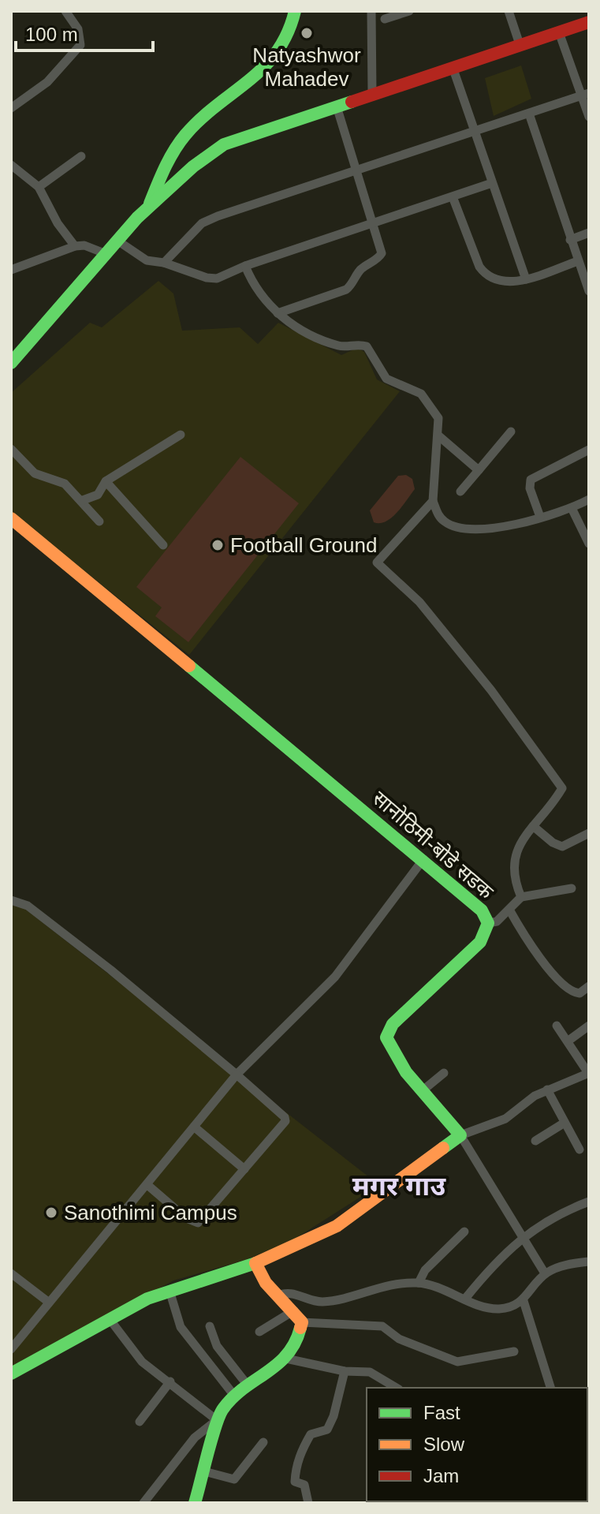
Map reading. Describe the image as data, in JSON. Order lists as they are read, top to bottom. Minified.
{"streets":{"main road":["सानोठिमी-बोडे सडक"]},"districts":["मगर गाउ"],"places":["Natyashwor Mahadev","Football Ground","Sanothimi Campus"],"legend":["Fast","Slow","Jam"],"scale_bar":"100 m"}
